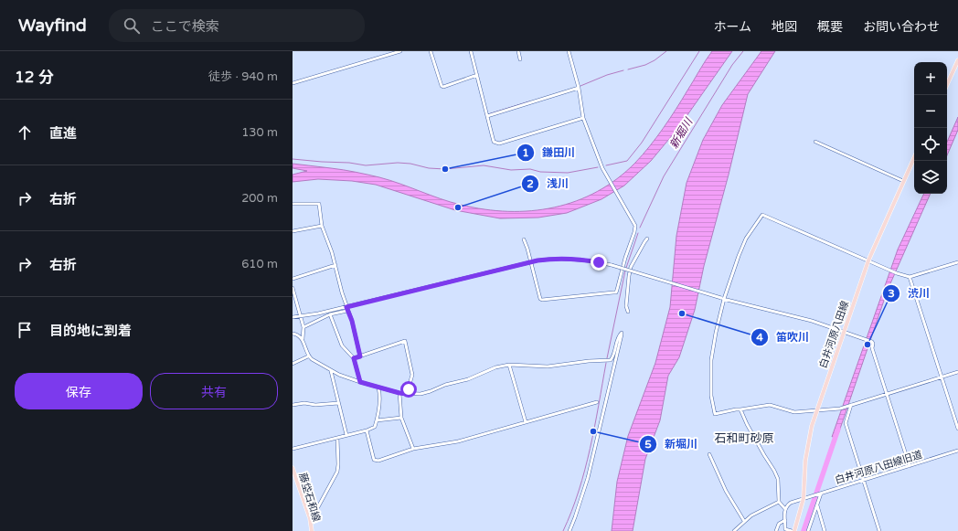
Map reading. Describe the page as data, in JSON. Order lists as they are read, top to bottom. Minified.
{"streets":{"main road":["白井河原八田線","藤垈石和線"],"street":["白井河原八田線旧道"]},"crossings":[["白井河原八田線","白井河原八田線旧道"]],"districts":["石和町砂原"],"water":["新堀川"],"places":["鎌田川","浅川","笛吹川","渋川","新堀川"],"page":{"header":"Wayfind","search":"ここで検索","nav":["ホーム","地図","概要","お問い合わせ"],"heading":["12 分","徒歩 · 940 m"],"map_buttons":["+","−"],"list":[["直進","130 m"],["右折","200 m"],["右折","610 m"],"目的地に到着"],"buttons":["保存","共有"]}}
